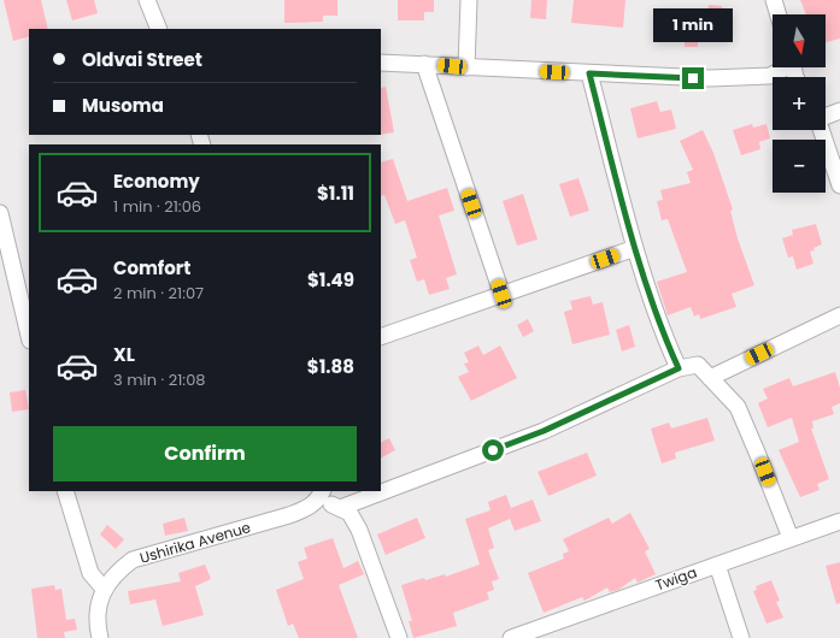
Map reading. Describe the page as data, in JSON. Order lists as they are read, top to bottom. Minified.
{"streets":{"street":["Ushirika Avenue","Twiga"]},"north":"bottom","page":{"bubble":"1 min","map_buttons":["+","−"],"banner":["Oldvai Street","Musoma"],"list":[{"name":"Economy","note":"1 min · 21:06","value":"$1.11"},{"name":"Comfort","note":"2 min · 21:07","value":"$1.49"},{"name":"XL","note":"3 min · 21:08","value":"$1.88"}],"buttons":"Confirm"}}
